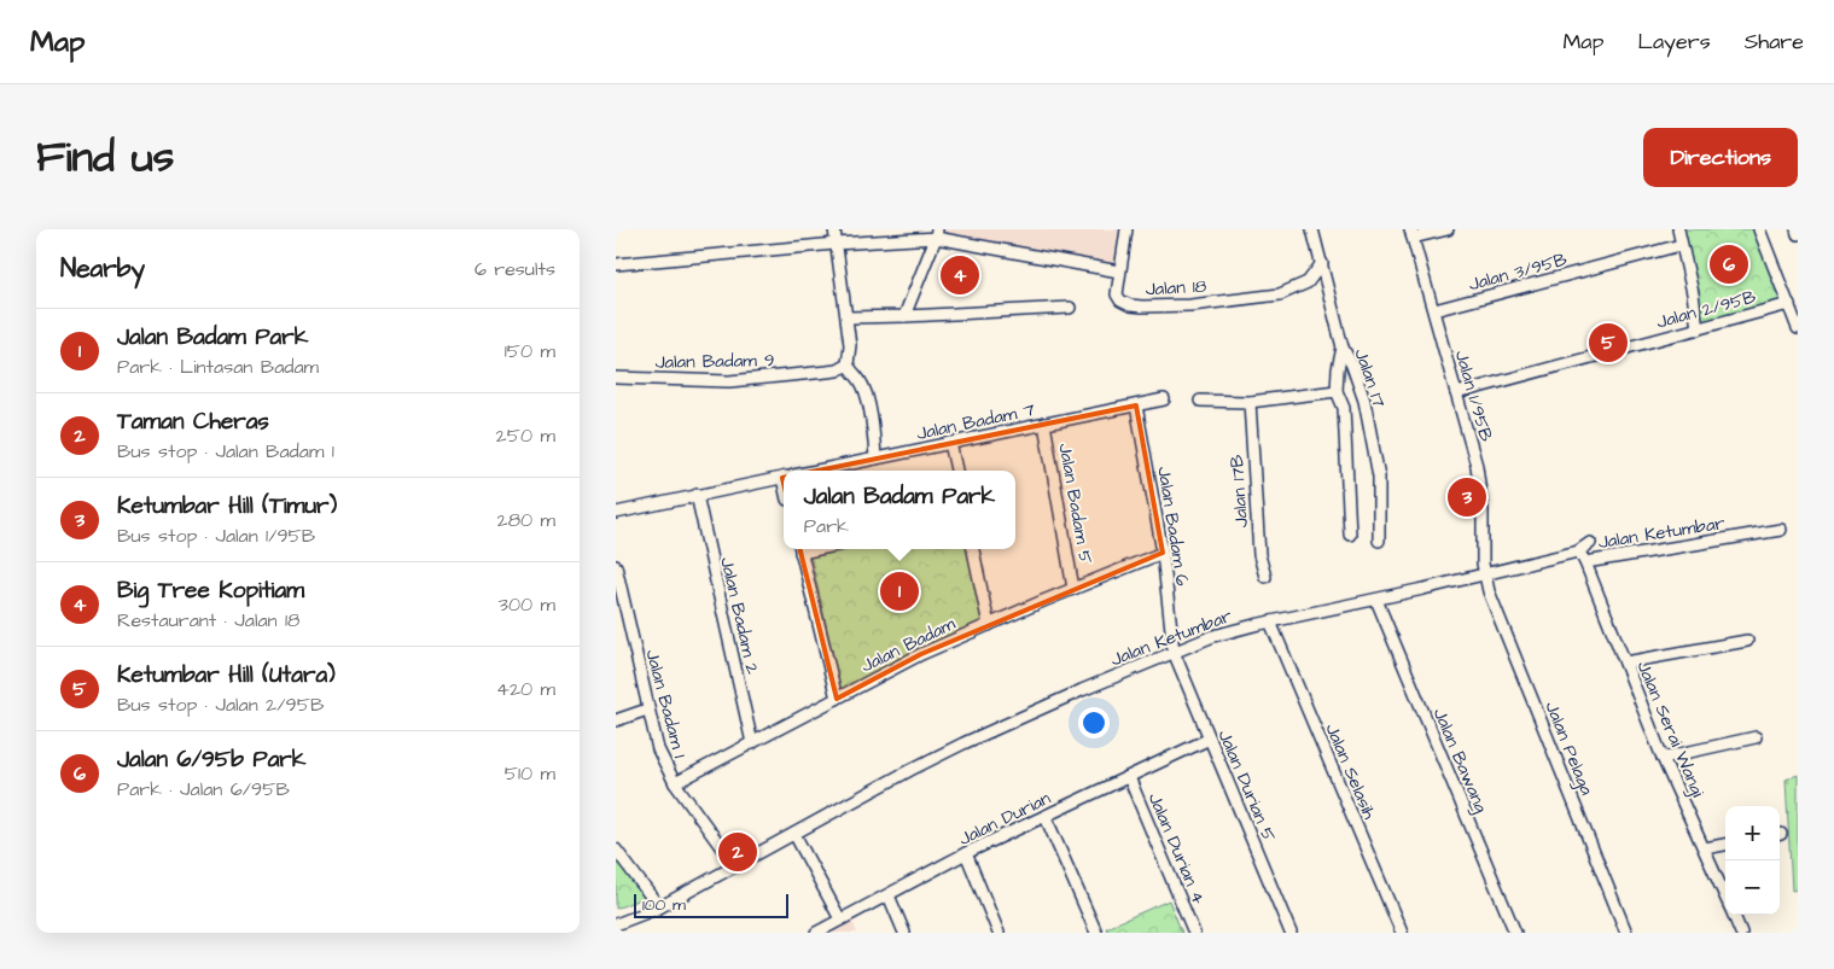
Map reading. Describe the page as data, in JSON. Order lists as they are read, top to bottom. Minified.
{"streets":{"street":["Jalan 3/95B","Jalan 18","Jalan 2/95B","Jalan Badam 9","Jalan 17","Jalan 1/95B","Jalan Badam 7","Jalan 17B","Jalan Badam 5","Jalan Badam 6","Jalan Ketumbar","Jalan Badam 2","Jalan Badam","Jalan Badam 1","Jalan Serai Wangi","Jalan Pelaga","Jalan Bawang","Jalan Selasih","Jalan Durian 5","Jalan Durian","Jalan Durian 4"]},"crossings":[["Jalan 3/95B","Jalan 1/95B"],["Jalan 18","Jalan 17"],["Jalan 2/95B","Jalan 1/95B"],["Jalan 1/95B","Jalan Ketumbar"],["Jalan 1/95B","Jalan Pelaga"],["Jalan Badam 7","Jalan Badam 5"],["Jalan Badam 7","Jalan Badam 6"],["Jalan Badam 7","Jalan Badam 2"],["Jalan Badam 5","Jalan Badam"],["Jalan Badam 6","Jalan Ketumbar"],["Jalan Badam 6","Jalan Badam"],["Jalan Badam 6","Jalan Durian 5"],["Jalan Ketumbar","Jalan Badam 1"],["Jalan Ketumbar","Jalan Serai Wangi"],["Jalan Ketumbar","Jalan Pelaga"],["Jalan Ketumbar","Jalan Bawang"],["Jalan Ketumbar","Jalan Selasih"],["Jalan Ketumbar","Jalan Durian 5"],["Jalan Badam 2","Jalan Badam"],["Jalan Badam","Jalan Badam 1"],["Jalan Durian 5","Jalan Durian"],["Jalan Durian","Jalan Durian 4"]],"scale_bar":"100 m","page":{"header":"Map","nav":["Map","Layers","Share"],"title":"Find us","buttons":"Directions","heading":["Nearby","6 results"],"pins":["6","4","5","3","1","2"],"list":[{"mark":"1","name":"Jalan Badam Park","note":"Park · Lintasan Badam","value":"150 m"},{"mark":"2","name":"Taman Cheras","note":"Bus stop · Jalan Badam 1","value":"250 m"},{"mark":"3","name":"Ketumbar Hill (Timur)","note":"Bus stop · Jalan 1/95B","value":"280 m"},{"mark":"4","name":"Big Tree Kopitiam","note":"Restaurant · Jalan 18","value":"300 m"},{"mark":"5","name":"Ketumbar Hill (Utara)","note":"Bus stop · Jalan 2/95B","value":"420 m"},{"mark":"6","name":"Jalan 6/95b Park","note":"Park · Jalan 6/95B","value":"510 m"}],"popup":["Jalan Badam Park","Park"],"map_buttons":["+","−"],"scale":"100 m"}}
